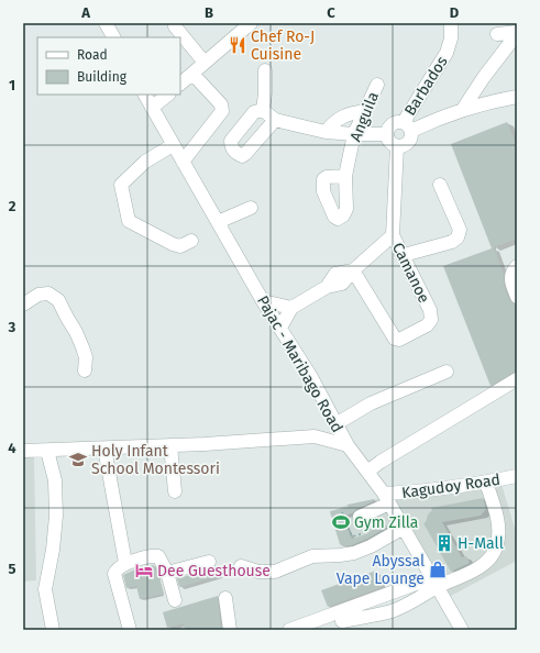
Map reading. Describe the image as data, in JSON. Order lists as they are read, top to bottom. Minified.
{"streets":{"street":["Barbados","Anguila","Camanoe","Pajac - Maribago Road","Kagudoy Road"]},"crossings":[["Pajac - Maribago Road","Kagudoy Road"]],"places":{"restaurant":["Chef Ro-J Cuisine"],"school or university":["Holy Infant School Montessori"],"sports":["Gym Zilla"],"building":["H-Mall"],"shop":["Abyssal Vape Lounge"],"hotel":["Dee Guesthouse"]},"legend":["Road","Building"],"grid":{"columns":["A","B","C","D"],"rows":["1","2","3","4","5"]}}
